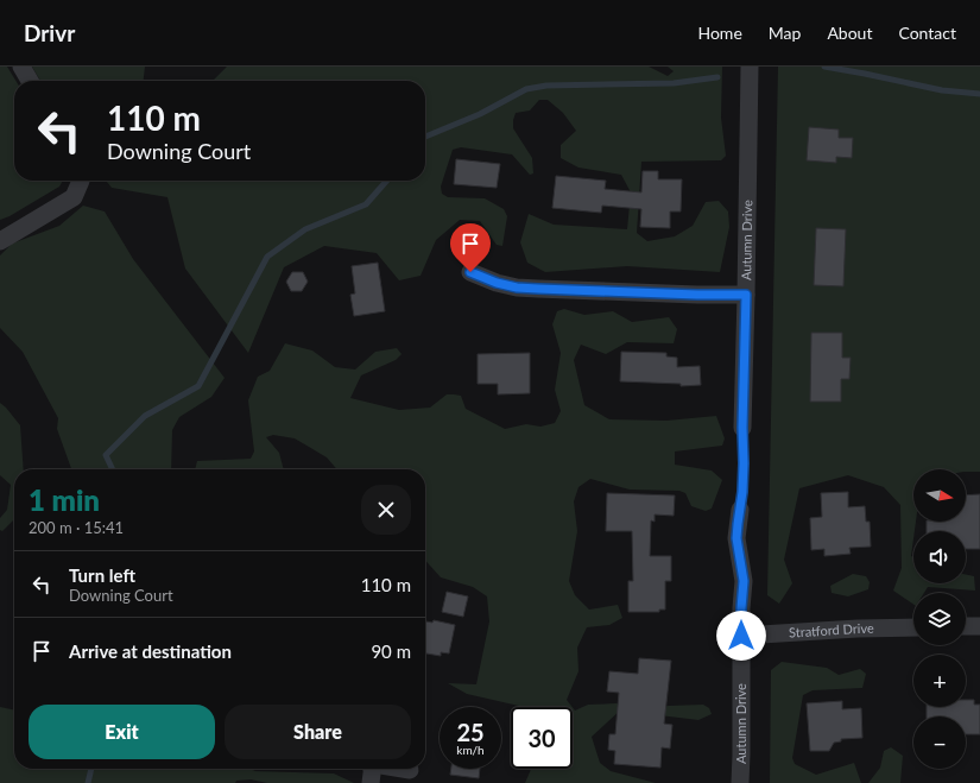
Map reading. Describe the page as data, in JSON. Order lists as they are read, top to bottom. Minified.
{"streets":{"street":["Autumn Drive","Stratford Drive"]},"crossings":[["Autumn Drive","Stratford Drive"]],"north":"right","page":{"header":"Drivr","nav":["Home","Map","About","Contact"],"turn":["110 m","Downing Court"],"map_buttons":["+","−"],"heading":["1 min","200 m · 15:41"],"list":[{"name":"Turn left","note":"Downing Court","value":"110 m"},{"name":"Arrive at destination","value":"90 m"}],"buttons":["Exit","Share"],"speed":"25 km/h","limit":"30"}}
